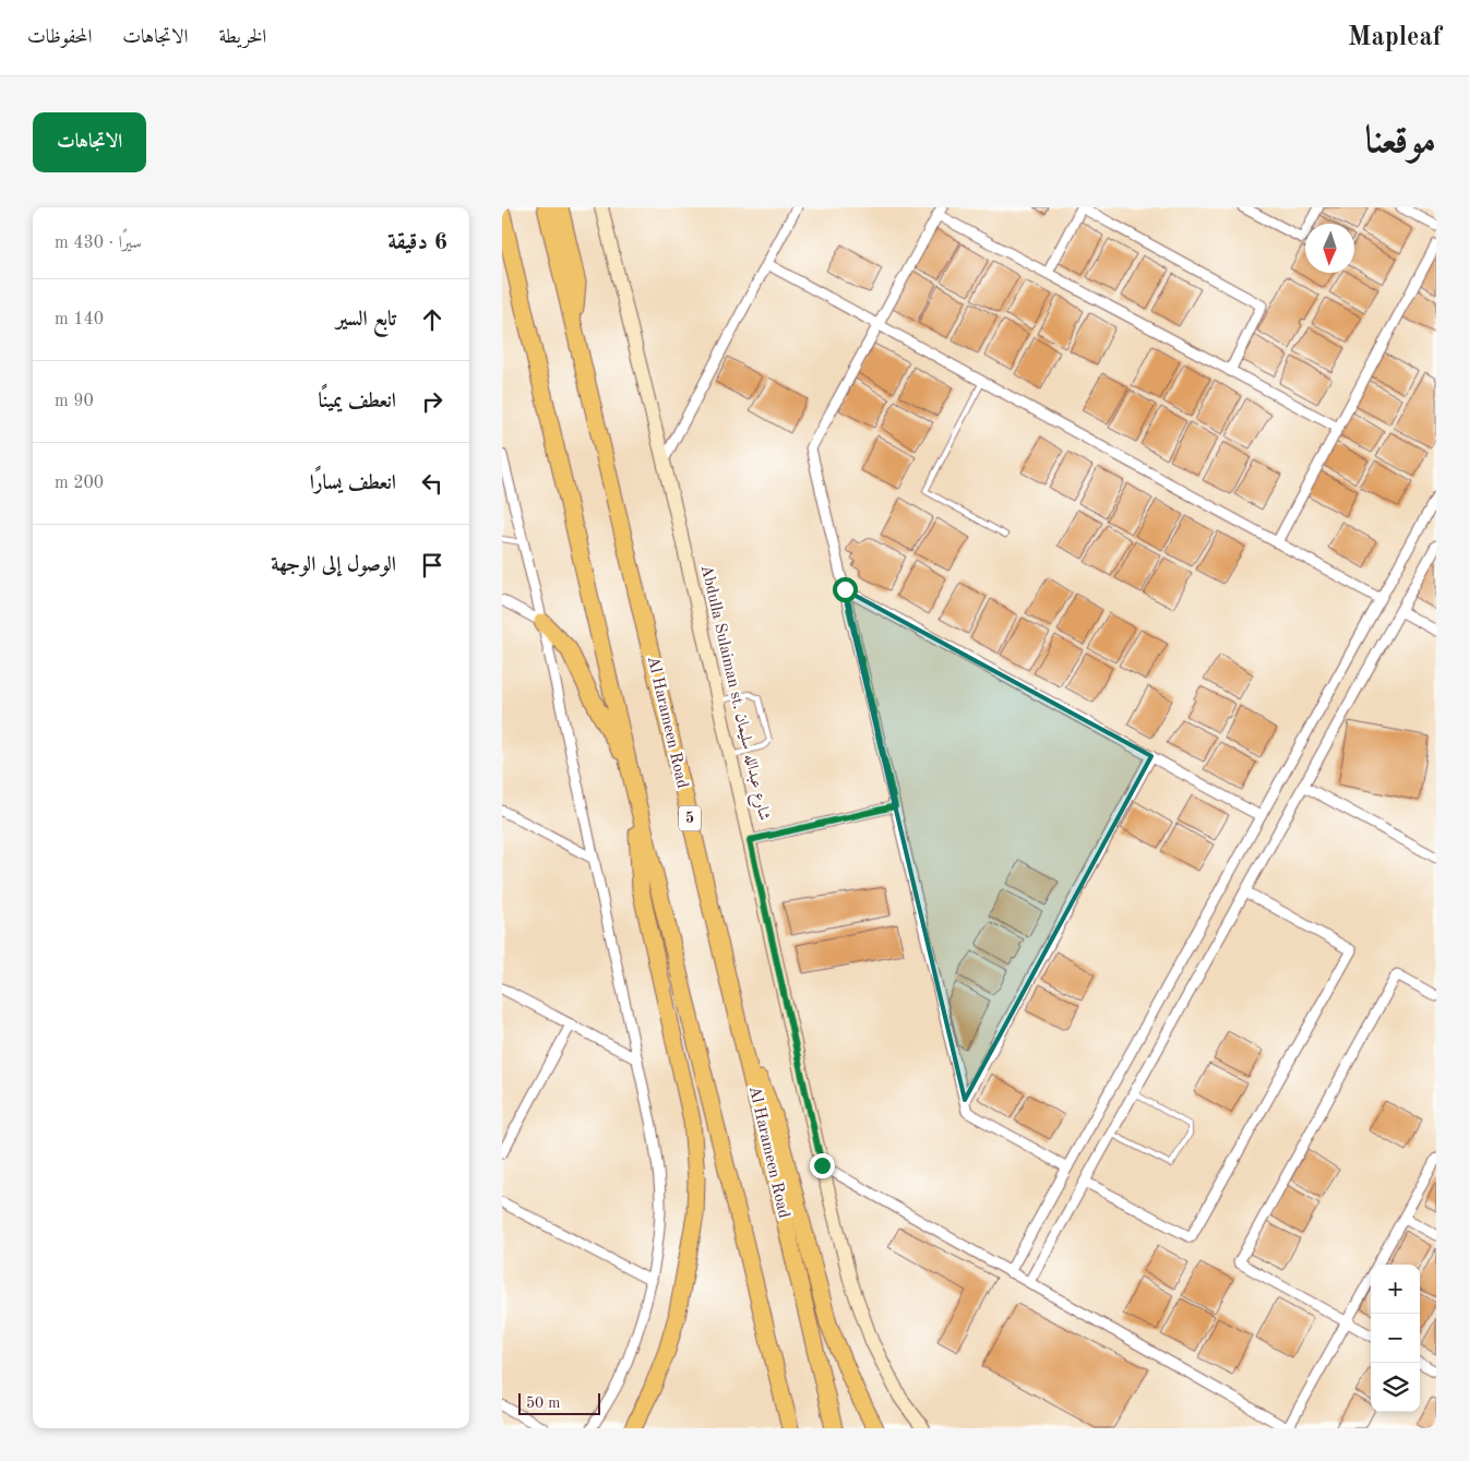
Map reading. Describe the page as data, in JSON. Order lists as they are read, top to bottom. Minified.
{"streets":{"highway":["Al Harameen Road","5"],"main road":["Abdulla Sulaiman st. شارع عبدالله سليمان"]},"scale_bar":"50 m","north":"bottom","page":{"header":"Mapleaf","nav":["الخريطة","الاتجاهات","المحفوظات"],"title":"موقعنا","buttons":"الاتجاهات","heading":["6 دقيقة","سيرًا · 430 m"],"list":[["تابع السير","140 m"],["انعطف يمينًا","90 m"],["انعطف يسارًا","200 m"],"الوصول إلى الوجهة"],"map_buttons":["+","−"],"scale":"50 m"}}
